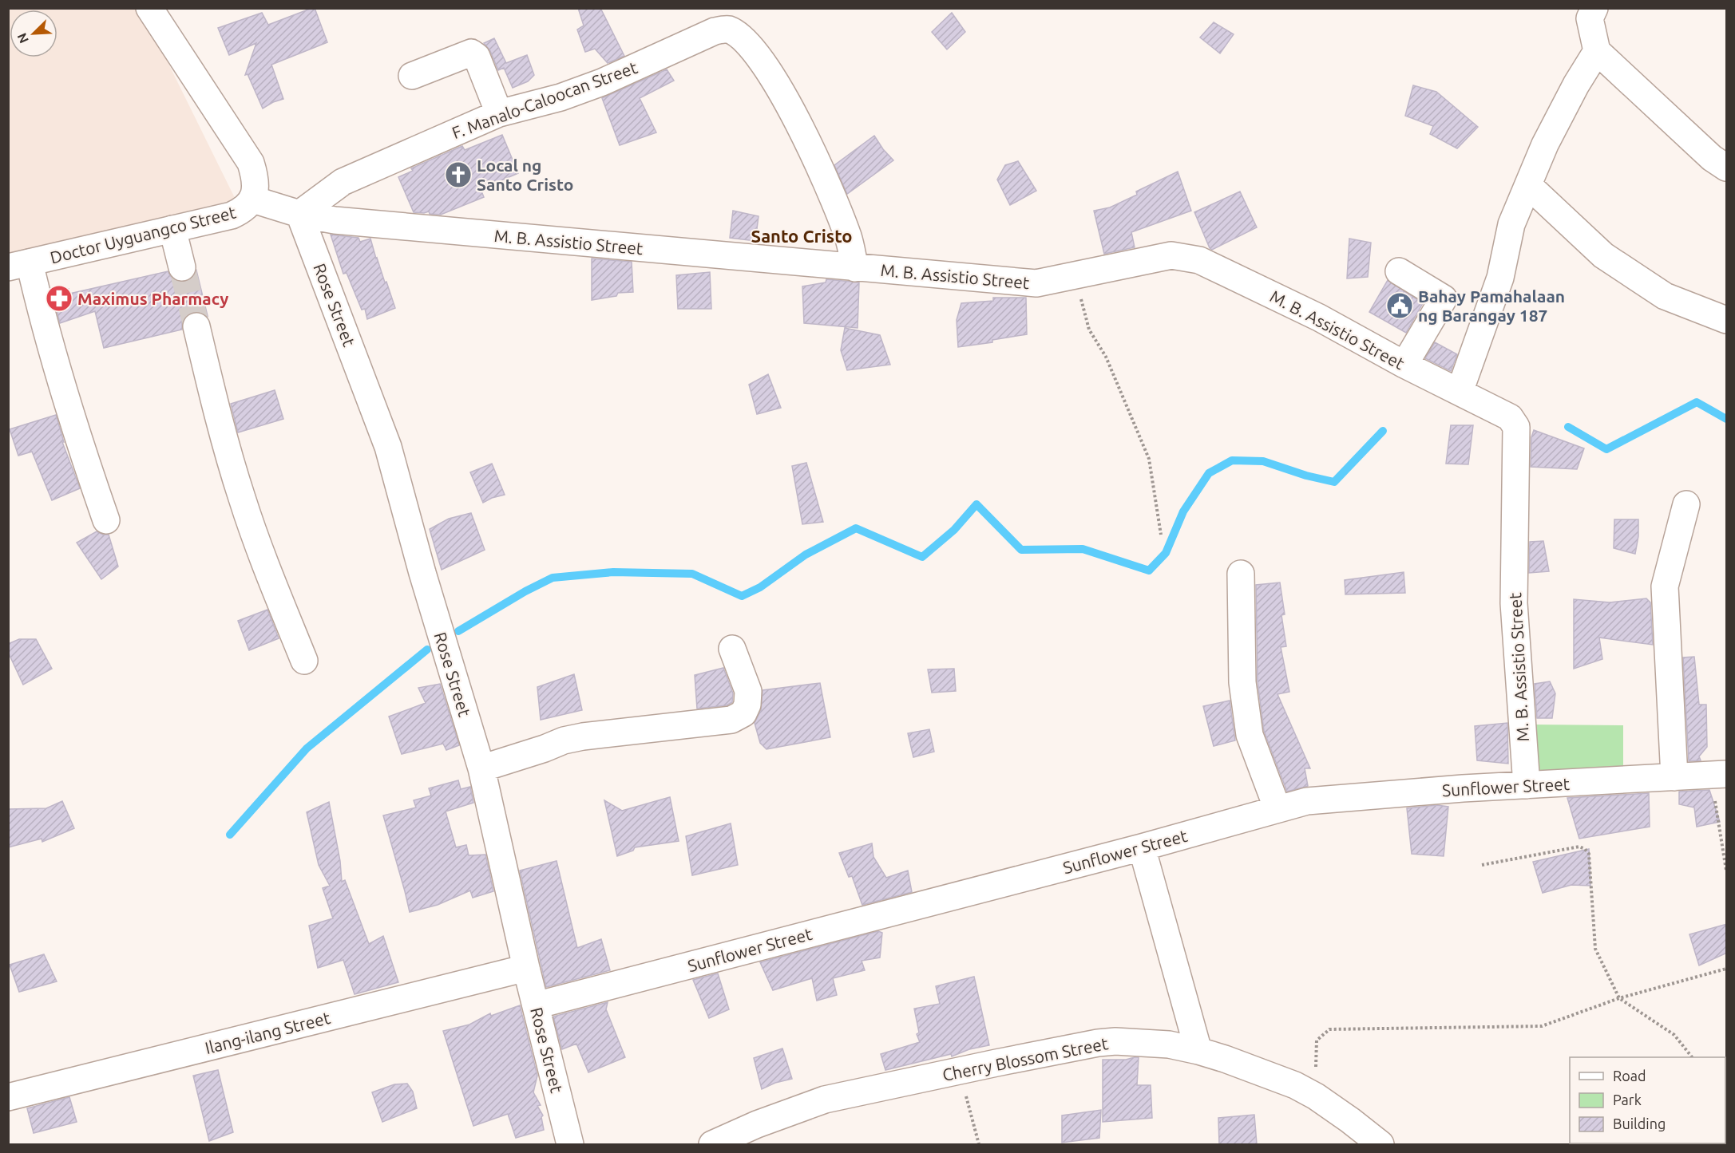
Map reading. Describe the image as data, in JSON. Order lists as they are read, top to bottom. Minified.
{"streets":{"street":["F. Manalo-Caloocan Street","Doctor Uyguangco Street","M. B. Assistio Street","Rose Street","Sunflower Street","Ilang-ilang Street","Cherry Blossom Street"]},"crossings":[["F. Manalo-Caloocan Street","M. B. Assistio Street"],["F. Manalo-Caloocan Street","Rose Street"],["Doctor Uyguangco Street","M. B. Assistio Street"],["M. B. Assistio Street","Rose Street"],["M. B. Assistio Street","Sunflower Street"],["Rose Street","Sunflower Street"],["Rose Street","Ilang-ilang Street"]],"districts":["Santo Cristo"],"places":{"church":["Local ng Santo Cristo"],"pharmacy":["Maximus Pharmacy"],"public building":["Bahay Pamahalaan ng Barangay 187"]},"legend":["Road","Park","Building"],"north":"bottom left"}
